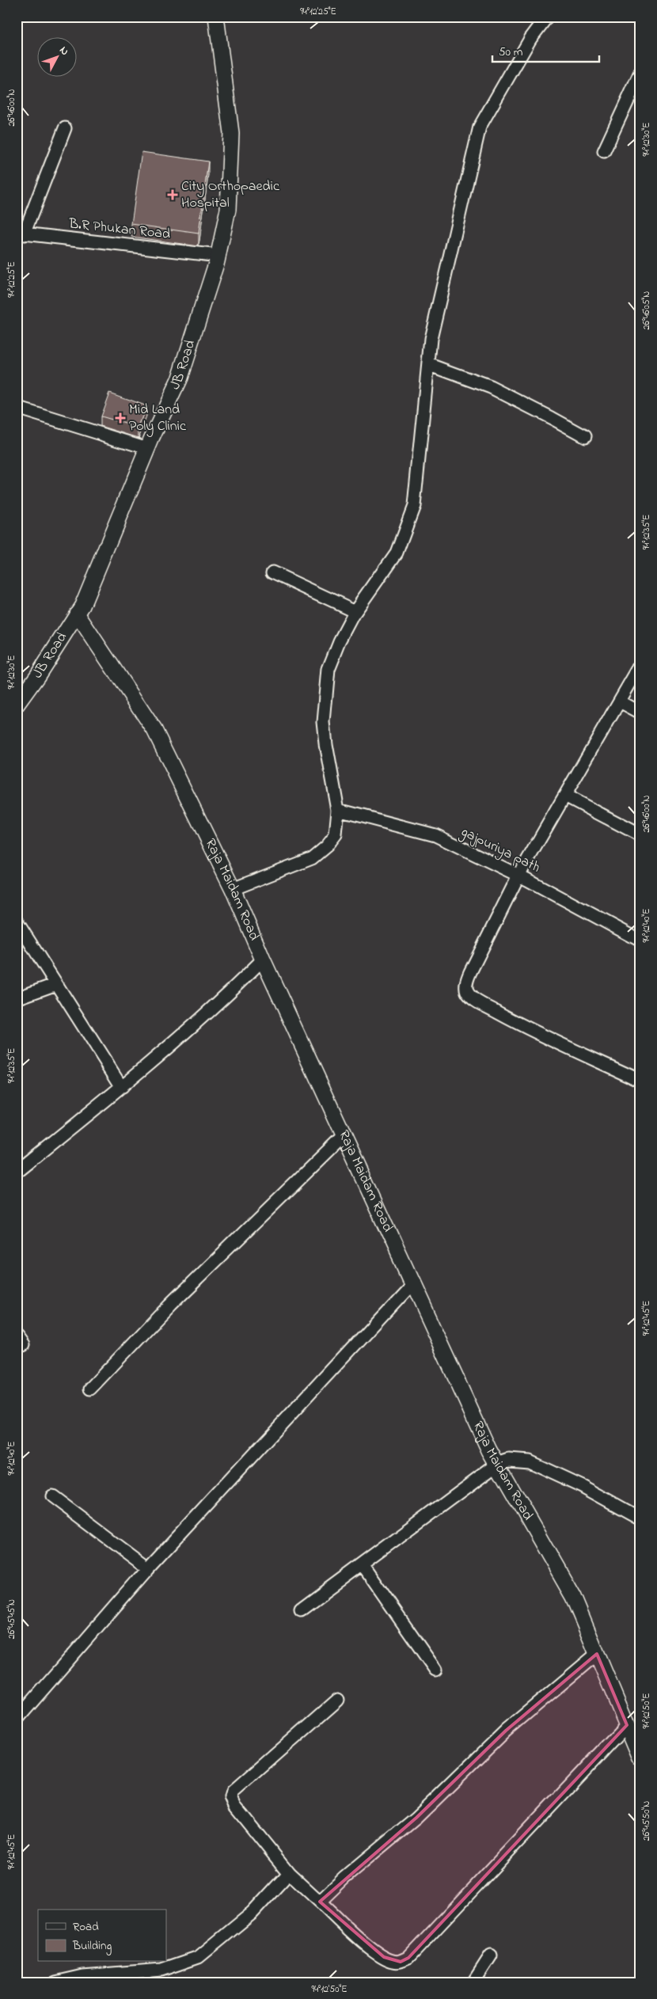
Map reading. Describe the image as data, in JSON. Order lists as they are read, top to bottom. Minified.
{"streets":{"street":["B.R Phukan Road","JB Road","gajpuriya path","Raja Maidam Road"]},"crossings":[["B.R Phukan Road","JB Road"],["JB Road","Raja Maidam Road"]],"places":{"health":["City Orthopaedic Hospital","Mid Land Poly Clinic"]},"legend":["Road","Building"],"scale_bar":"50 m","north":"top right","coordinates":["94°12'25\"E","26°46'00\"N","94°12'30\"E","26°46'05\"N","94°12'35\"E","94°12'40\"E","94°12'45\"E","26°45'45\"N","94°12'50\"E","26°45'50\"N"]}
